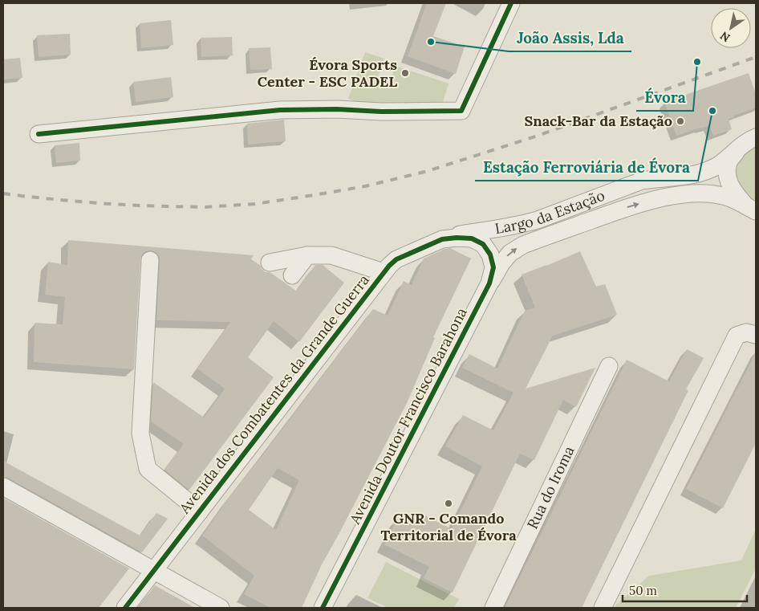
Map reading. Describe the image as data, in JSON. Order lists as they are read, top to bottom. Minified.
{"streets":{"street":["Largo da Estação","Avenida dos Combatentes da Grande Guerra","Avenida Doutor Francisco Barahona","Rua do Iroma"]},"crossings":[["Largo da Estação","Avenida dos Combatentes da Grande Guerra"],["Largo da Estação","Avenida Doutor Francisco Barahona"],["Avenida dos Combatentes da Grande Guerra","Avenida Doutor Francisco Barahona"]],"places":["João Assis, Lda","Évora","Évora Sports Center - ESC PADEL","Estação Ferroviária de Évora","Snack-Bar da Estação","GNR - Comando Territorial de Évora"],"scale_bar":"50 m","north":"bottom left"}
